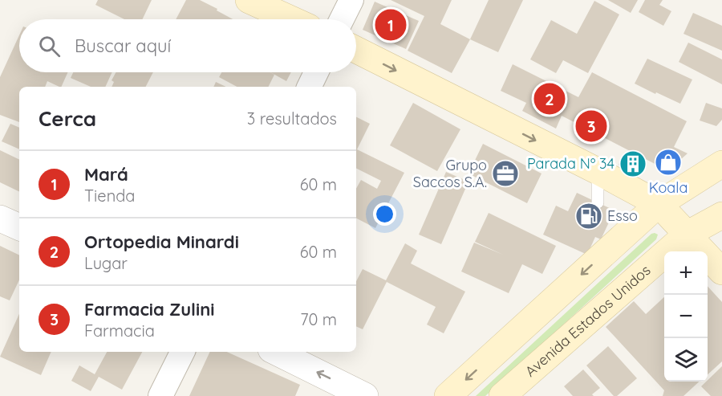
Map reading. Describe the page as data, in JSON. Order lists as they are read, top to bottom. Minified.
{"streets":{"main road":["Avenida Estados Unidos"]},"places":{"shop":["Koala"],"building":["Parada Nº 34"],"office":["Grupo Saccos S.A."],"fuel station":["Esso"]},"page":{"pins":["1","2","3"],"search":"Buscar aquí","heading":["Cerca","3 resultados"],"list":[{"mark":"1","name":"Mará","note":"Tienda","value":"60 m"},{"mark":"2","name":"Ortopedia Minardi","note":"Lugar","value":"60 m"},{"mark":"3","name":"Farmacia Zulini","note":"Farmacia","value":"70 m"}],"map_buttons":["+","−"]}}
